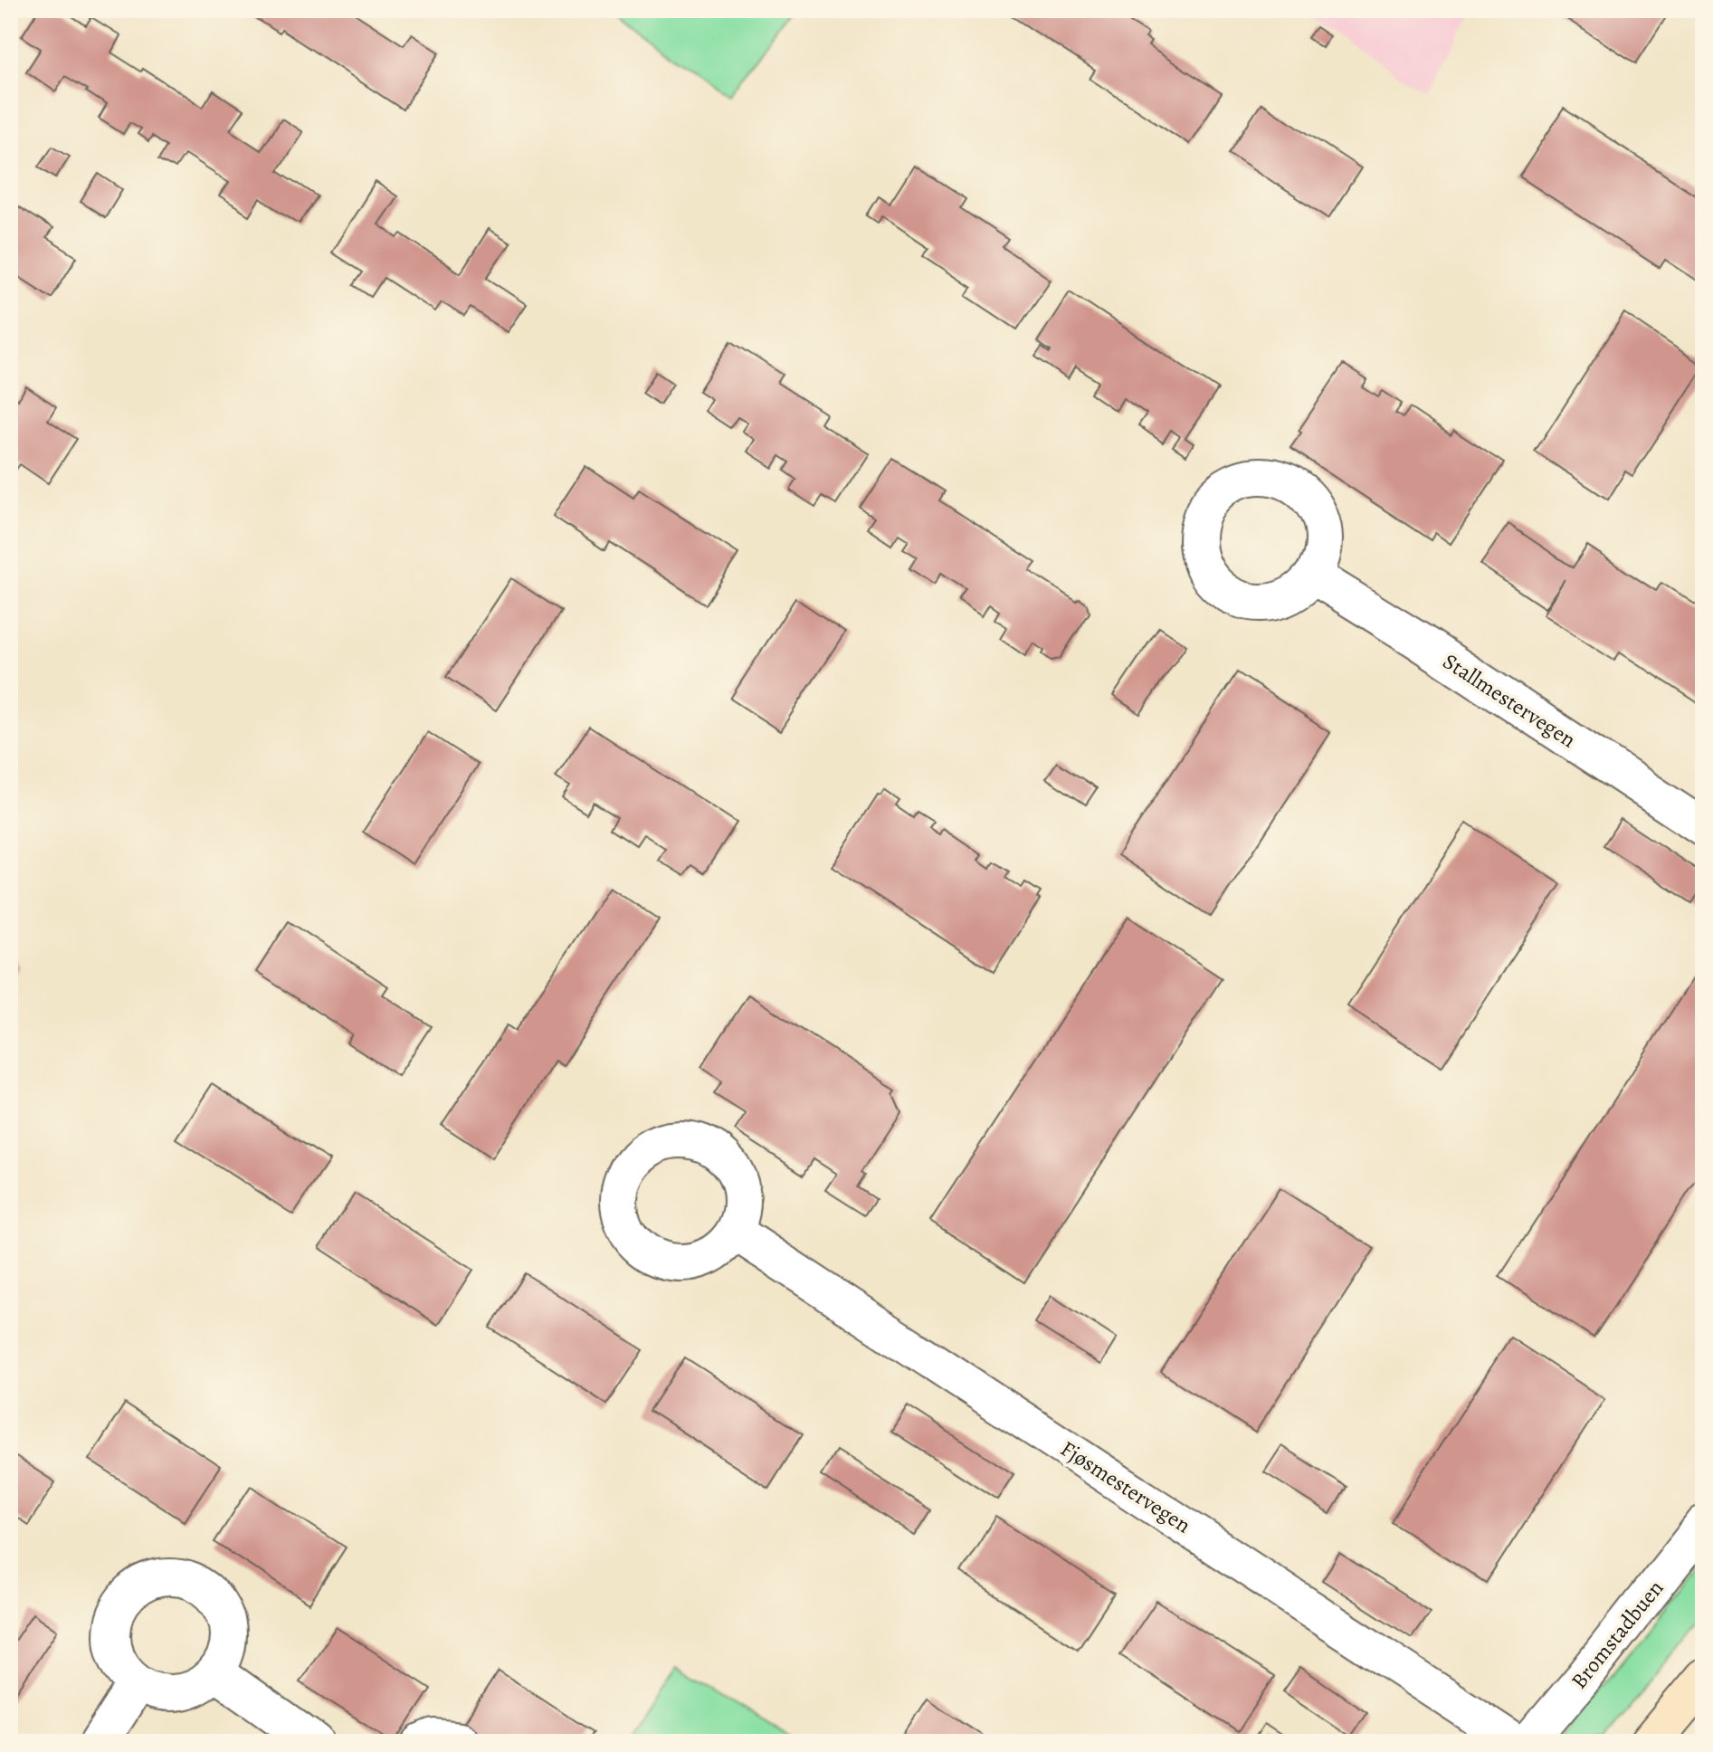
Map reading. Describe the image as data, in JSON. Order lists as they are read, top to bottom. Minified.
{"streets":{"street":["Stallmestervegen","Fjøsmestervegen","Bromstadbuen"]}}
